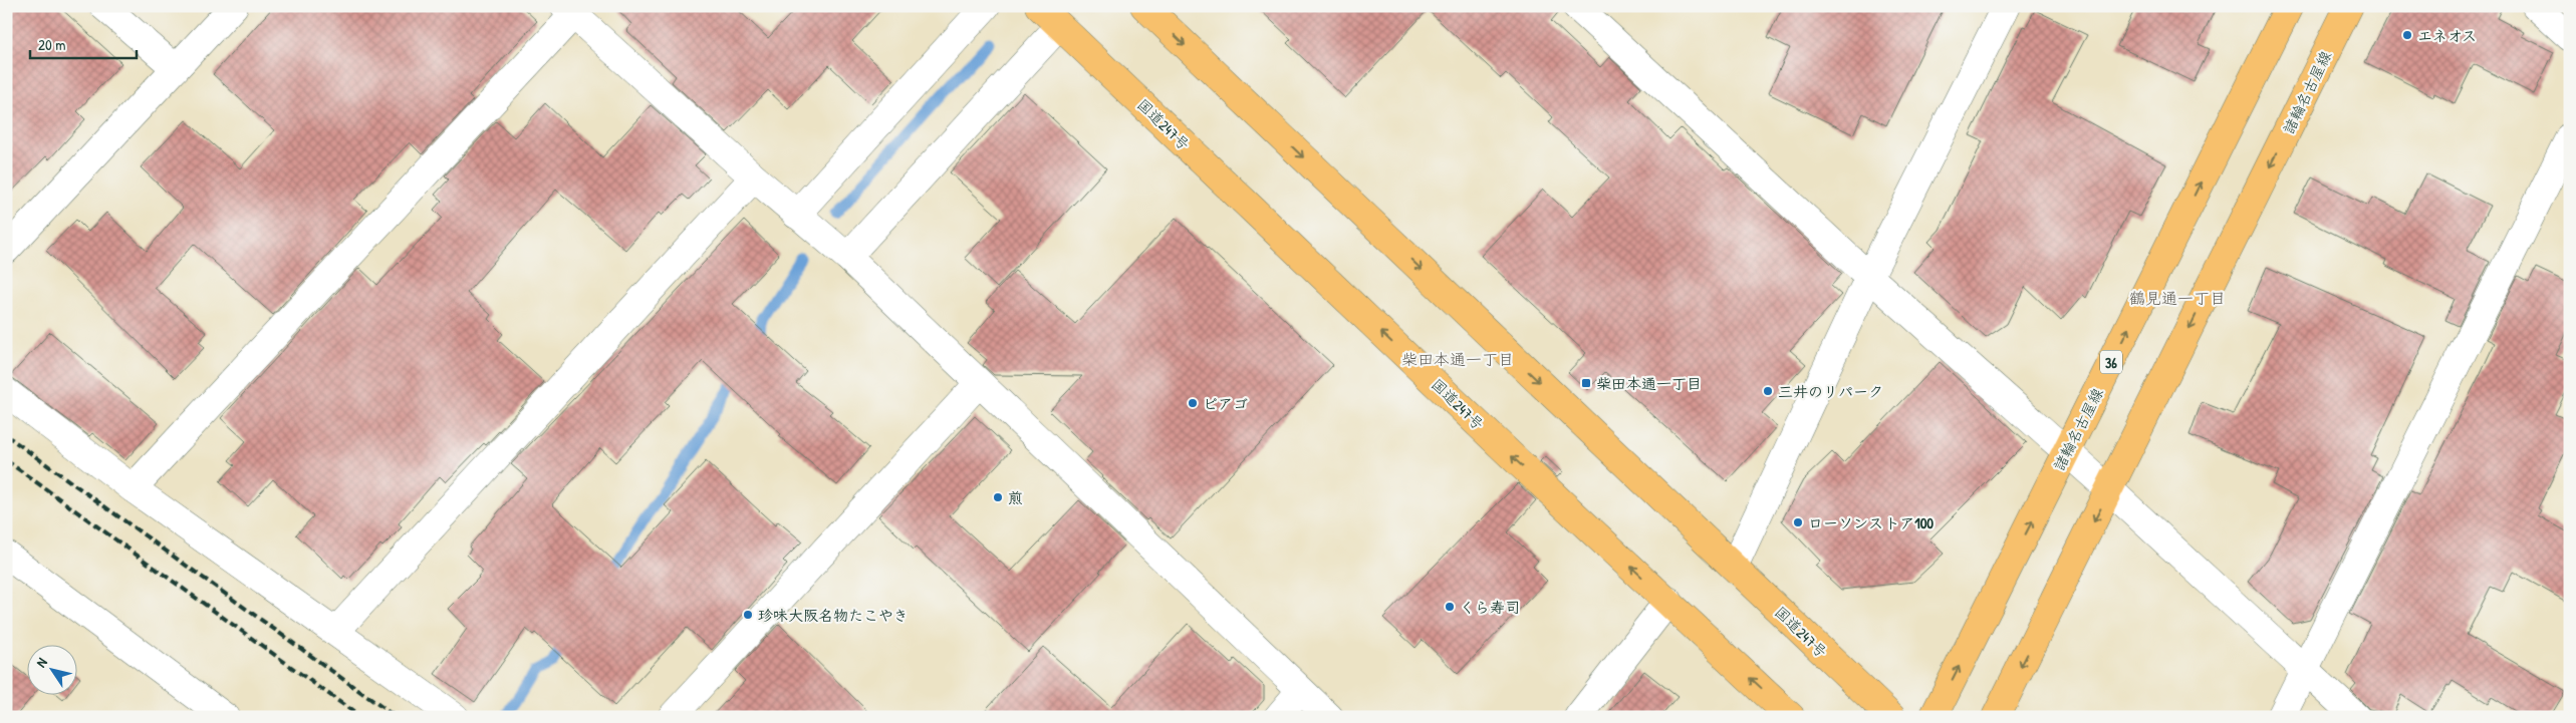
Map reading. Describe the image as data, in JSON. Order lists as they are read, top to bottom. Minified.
{"streets":{"main road":["諸輪名古屋線","国道247号","36"]},"districts":["鶴見通一丁目","柴田本通一丁目"],"places":{"other":["エネオス","三井のリパーク","ピアゴ","煎","ローソンストア100","くら寿司","珍味大阪名物たこやき"],"transit":["柴田本通一丁目"]},"scale_bar":"20 m","north":"top left"}
